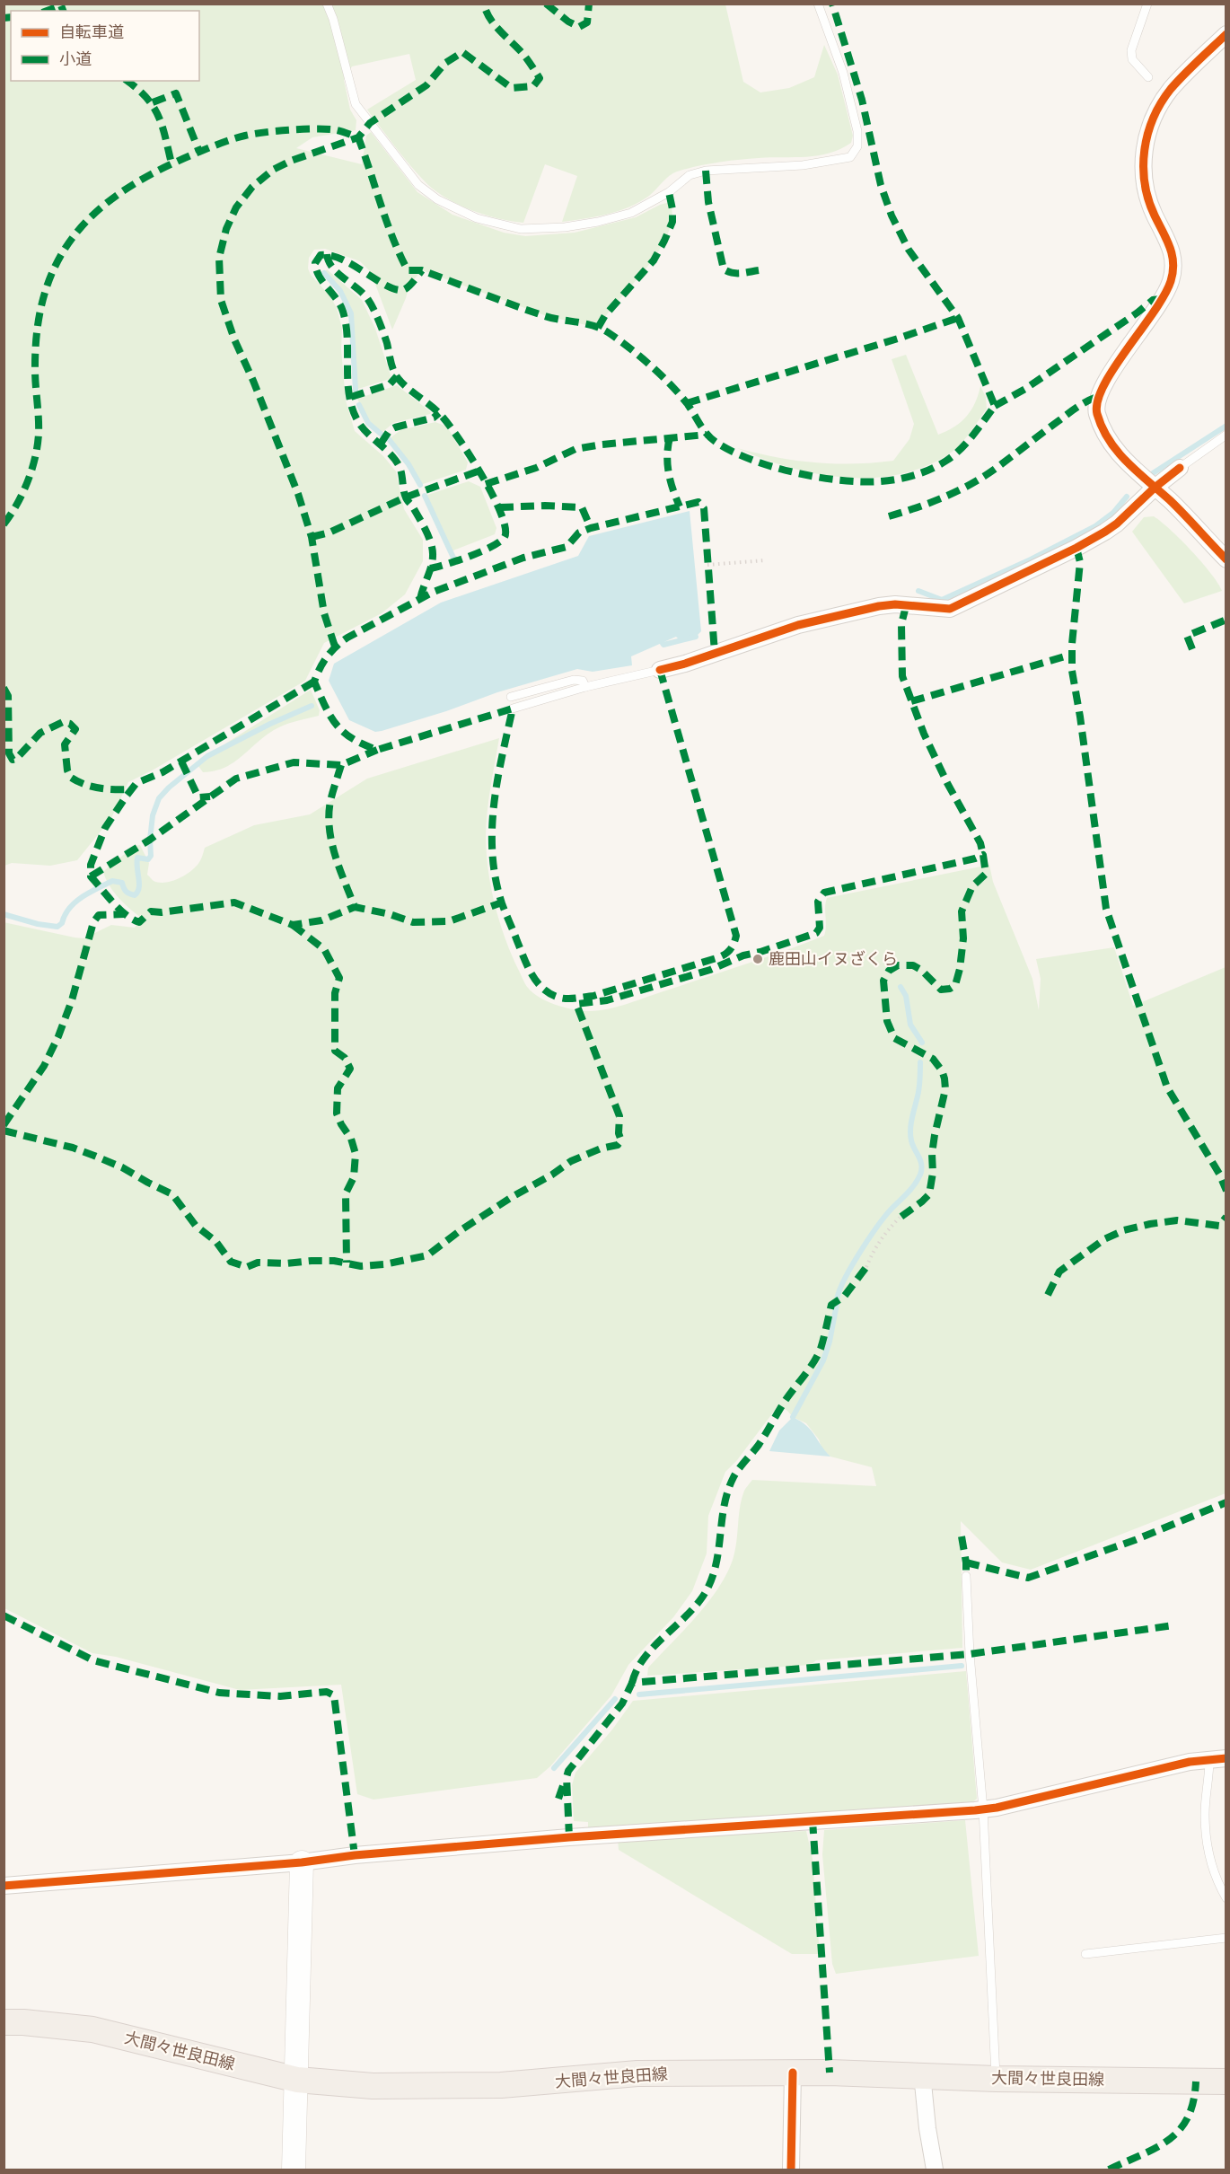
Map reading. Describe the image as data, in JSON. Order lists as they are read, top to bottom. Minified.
{"streets":{"main road":["大間々世良田線"]},"places":["鹿田山イヌざくら"],"legend":["自転車道","小道"]}
